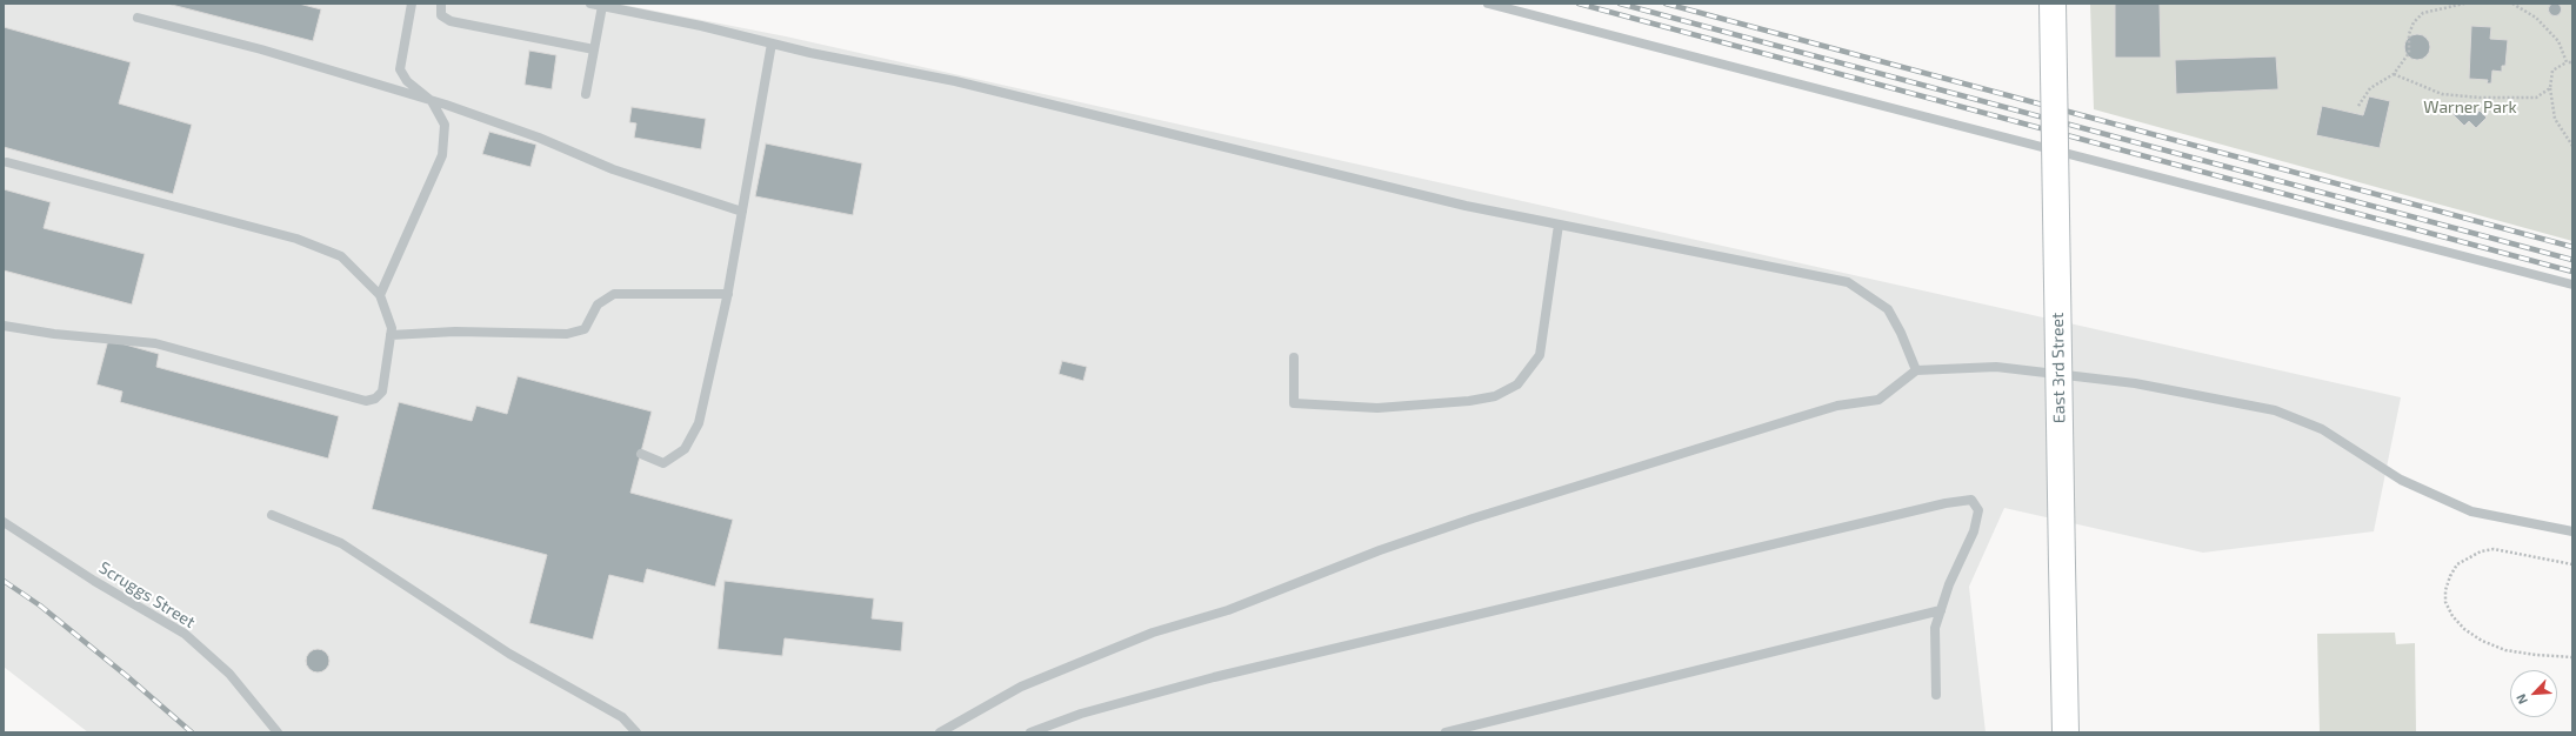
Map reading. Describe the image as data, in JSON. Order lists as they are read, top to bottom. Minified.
{"streets":{"main road":["East 3rd Street"],"lane":["Scruggs Street"]},"parks":["Warner Park"],"north":"bottom left"}
